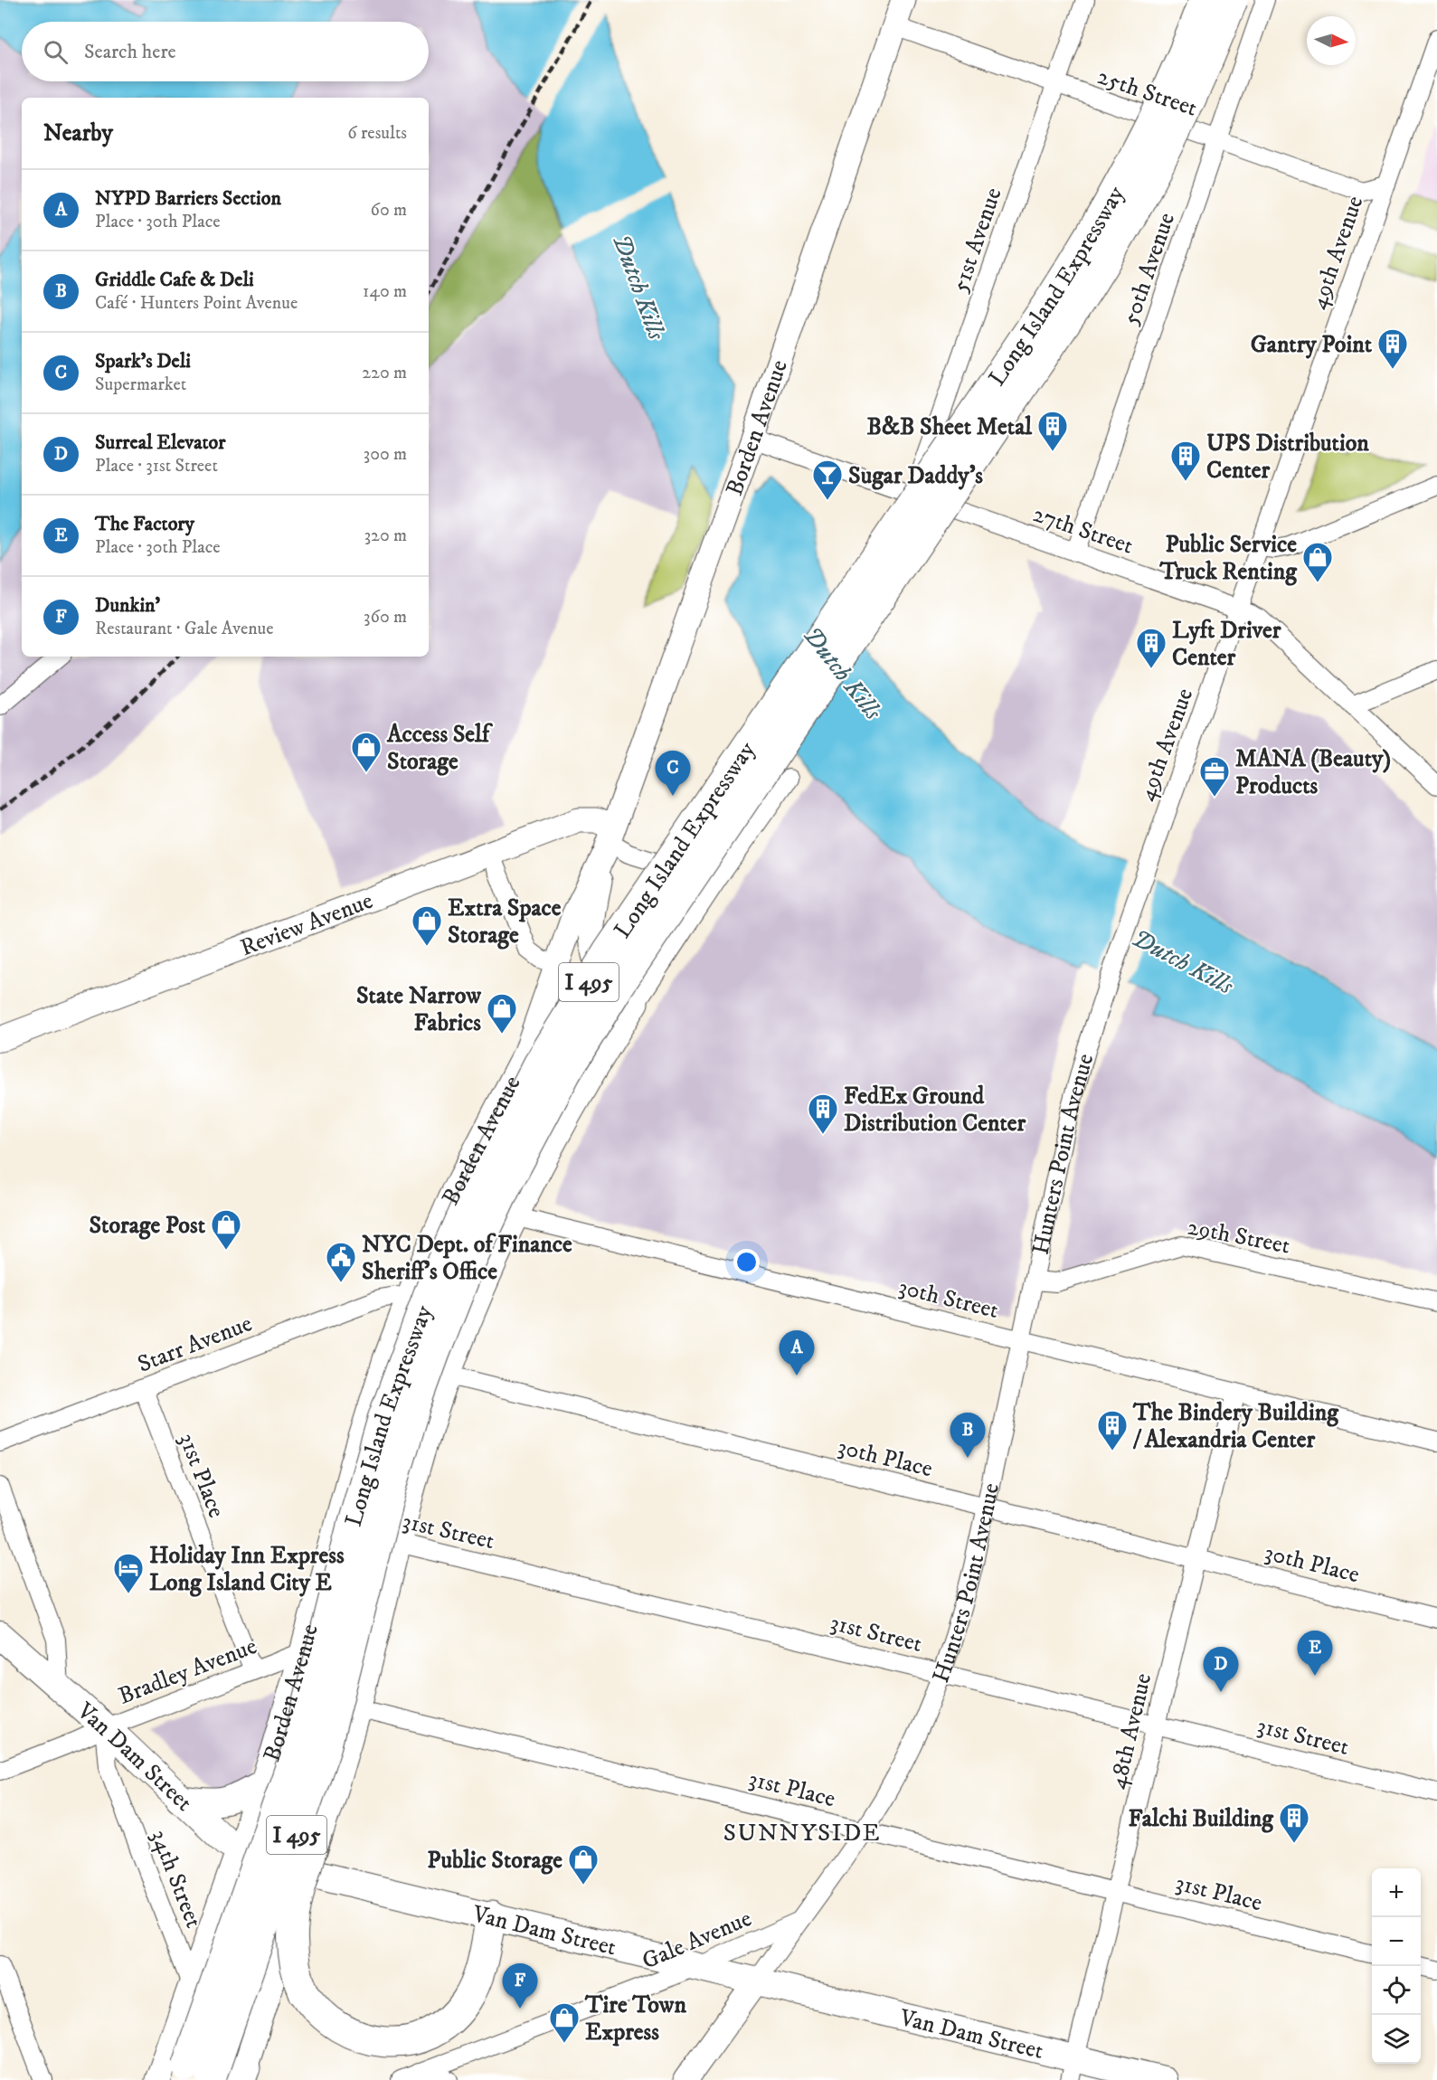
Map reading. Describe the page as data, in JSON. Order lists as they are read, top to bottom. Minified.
{"streets":{"highway":["Long Island Expressway","I 495"],"main road":["Borden Avenue","Review Avenue","Hunters Point Avenue","Van Dam Street"],"street":["25th Street","51st Avenue","49th Avenue","50th Avenue","27th Street","29th Street","30th Street","Starr Avenue","30th Place","31st Place","31st Street","Bradley Avenue","48th Avenue","34th Street","Gale Avenue"]},"crossings":[["25th Street","51st Avenue"],["25th Street","49th Avenue"],["25th Street","50th Avenue"],["25th Street","Borden Avenue"],["51st Avenue","27th Street"],["49th Avenue","27th Street"],["49th Avenue","Hunters Point Avenue"],["50th Avenue","27th Street"],["Borden Avenue","27th Street"],["Borden Avenue","Review Avenue"],["Borden Avenue","30th Street"],["Borden Avenue","Starr Avenue"],["Borden Avenue","30th Place"],["Borden Avenue","31st Place"],["Borden Avenue","31st Street"],["Borden Avenue","Bradley Avenue"],["Borden Avenue","Van Dam Street"],["Borden Avenue","34th Street"],["Hunters Point Avenue","29th Street"],["Hunters Point Avenue","30th Street"],["Hunters Point Avenue","30th Place"],["Hunters Point Avenue","31st Place"],["Hunters Point Avenue","31st Street"],["Hunters Point Avenue","Van Dam Street"],["Hunters Point Avenue","Gale Avenue"],["30th Street","48th Avenue"],["Starr Avenue","31st Place"],["30th Place","48th Avenue"],["31st Place","Bradley Avenue"],["31st Place","48th Avenue"],["31st Street","48th Avenue"],["Bradley Avenue","Van Dam Street"],["Bradley Avenue","34th Street"],["48th Avenue","Van Dam Street"],["Van Dam Street","34th Street"],["Van Dam Street","Gale Avenue"]],"districts":["SUNNYSIDE"],"water":["Dutch Kills"],"places":{"building":["Gantry Point","B&B Sheet Metal","UPS Distribution Center","Lyft Driver Center","FedEx Ground Distribution Center","The Bindery Building / Alexandria Center","Falchi Building"],"bar":["Sugar Daddy's"],"shop":["Public Service Truck Renting","Access Self Storage","Extra Space Storage","State Narrow Fabrics","Storage Post","Public Storage","Tire Town Express"],"office":["MANA (Beauty) Products"],"public building":["NYC Dept. of Finance Sheriff's Office"],"hotel":["Holiday Inn Express Long Island City E"]},"north":"right","page":{"search":"Search here","heading":["Nearby","6 results"],"list":[{"mark":"A","name":"NYPD Barriers Section","note":"Place · 30th Place","value":"60 m"},{"mark":"B","name":"Griddle Cafe & Deli","note":"Café · Hunters Point Avenue","value":"140 m"},{"mark":"C","name":"Spark's Deli","note":"Supermarket","value":"220 m"},{"mark":"D","name":"Surreal Elevator","note":"Place · 31st Street","value":"300 m"},{"mark":"E","name":"The Factory","note":"Place · 30th Place","value":"320 m"},{"mark":"F","name":"Dunkin'","note":"Restaurant · Gale Avenue","value":"360 m"}],"pins":["C","A","B","E","D","F"],"map_buttons":["+","−"]}}
